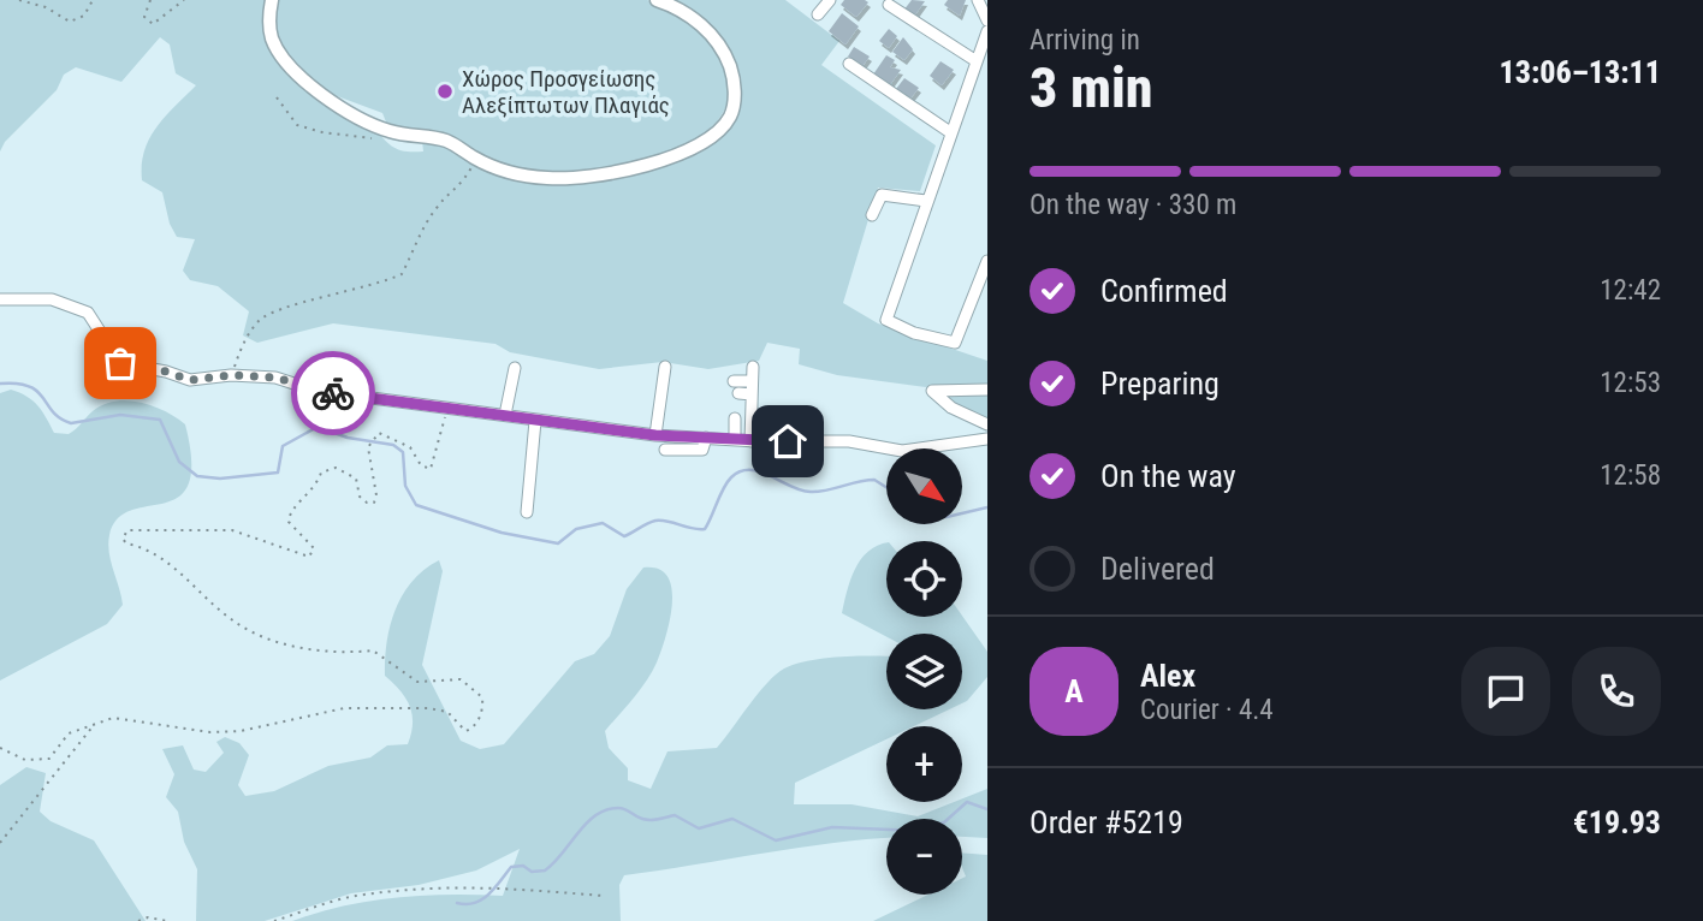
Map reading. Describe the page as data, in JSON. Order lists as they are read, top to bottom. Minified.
{"places":["Χώρος Προσγείωσης Αλεξίπτωτων Πλαγιάς"],"north":"bottom right","page":{"heading":["3 min","Arriving in","13:06–13:11"],"panel":["Alex","Courier · 4.4","Order #5219","€19.93"],"bar":"On the way · 330 m","list":[["Confirmed","12:42"],["Preparing","12:53"],["On the way","12:58"],"Delivered"],"map_buttons":["+","−"],"round":"A"}}
